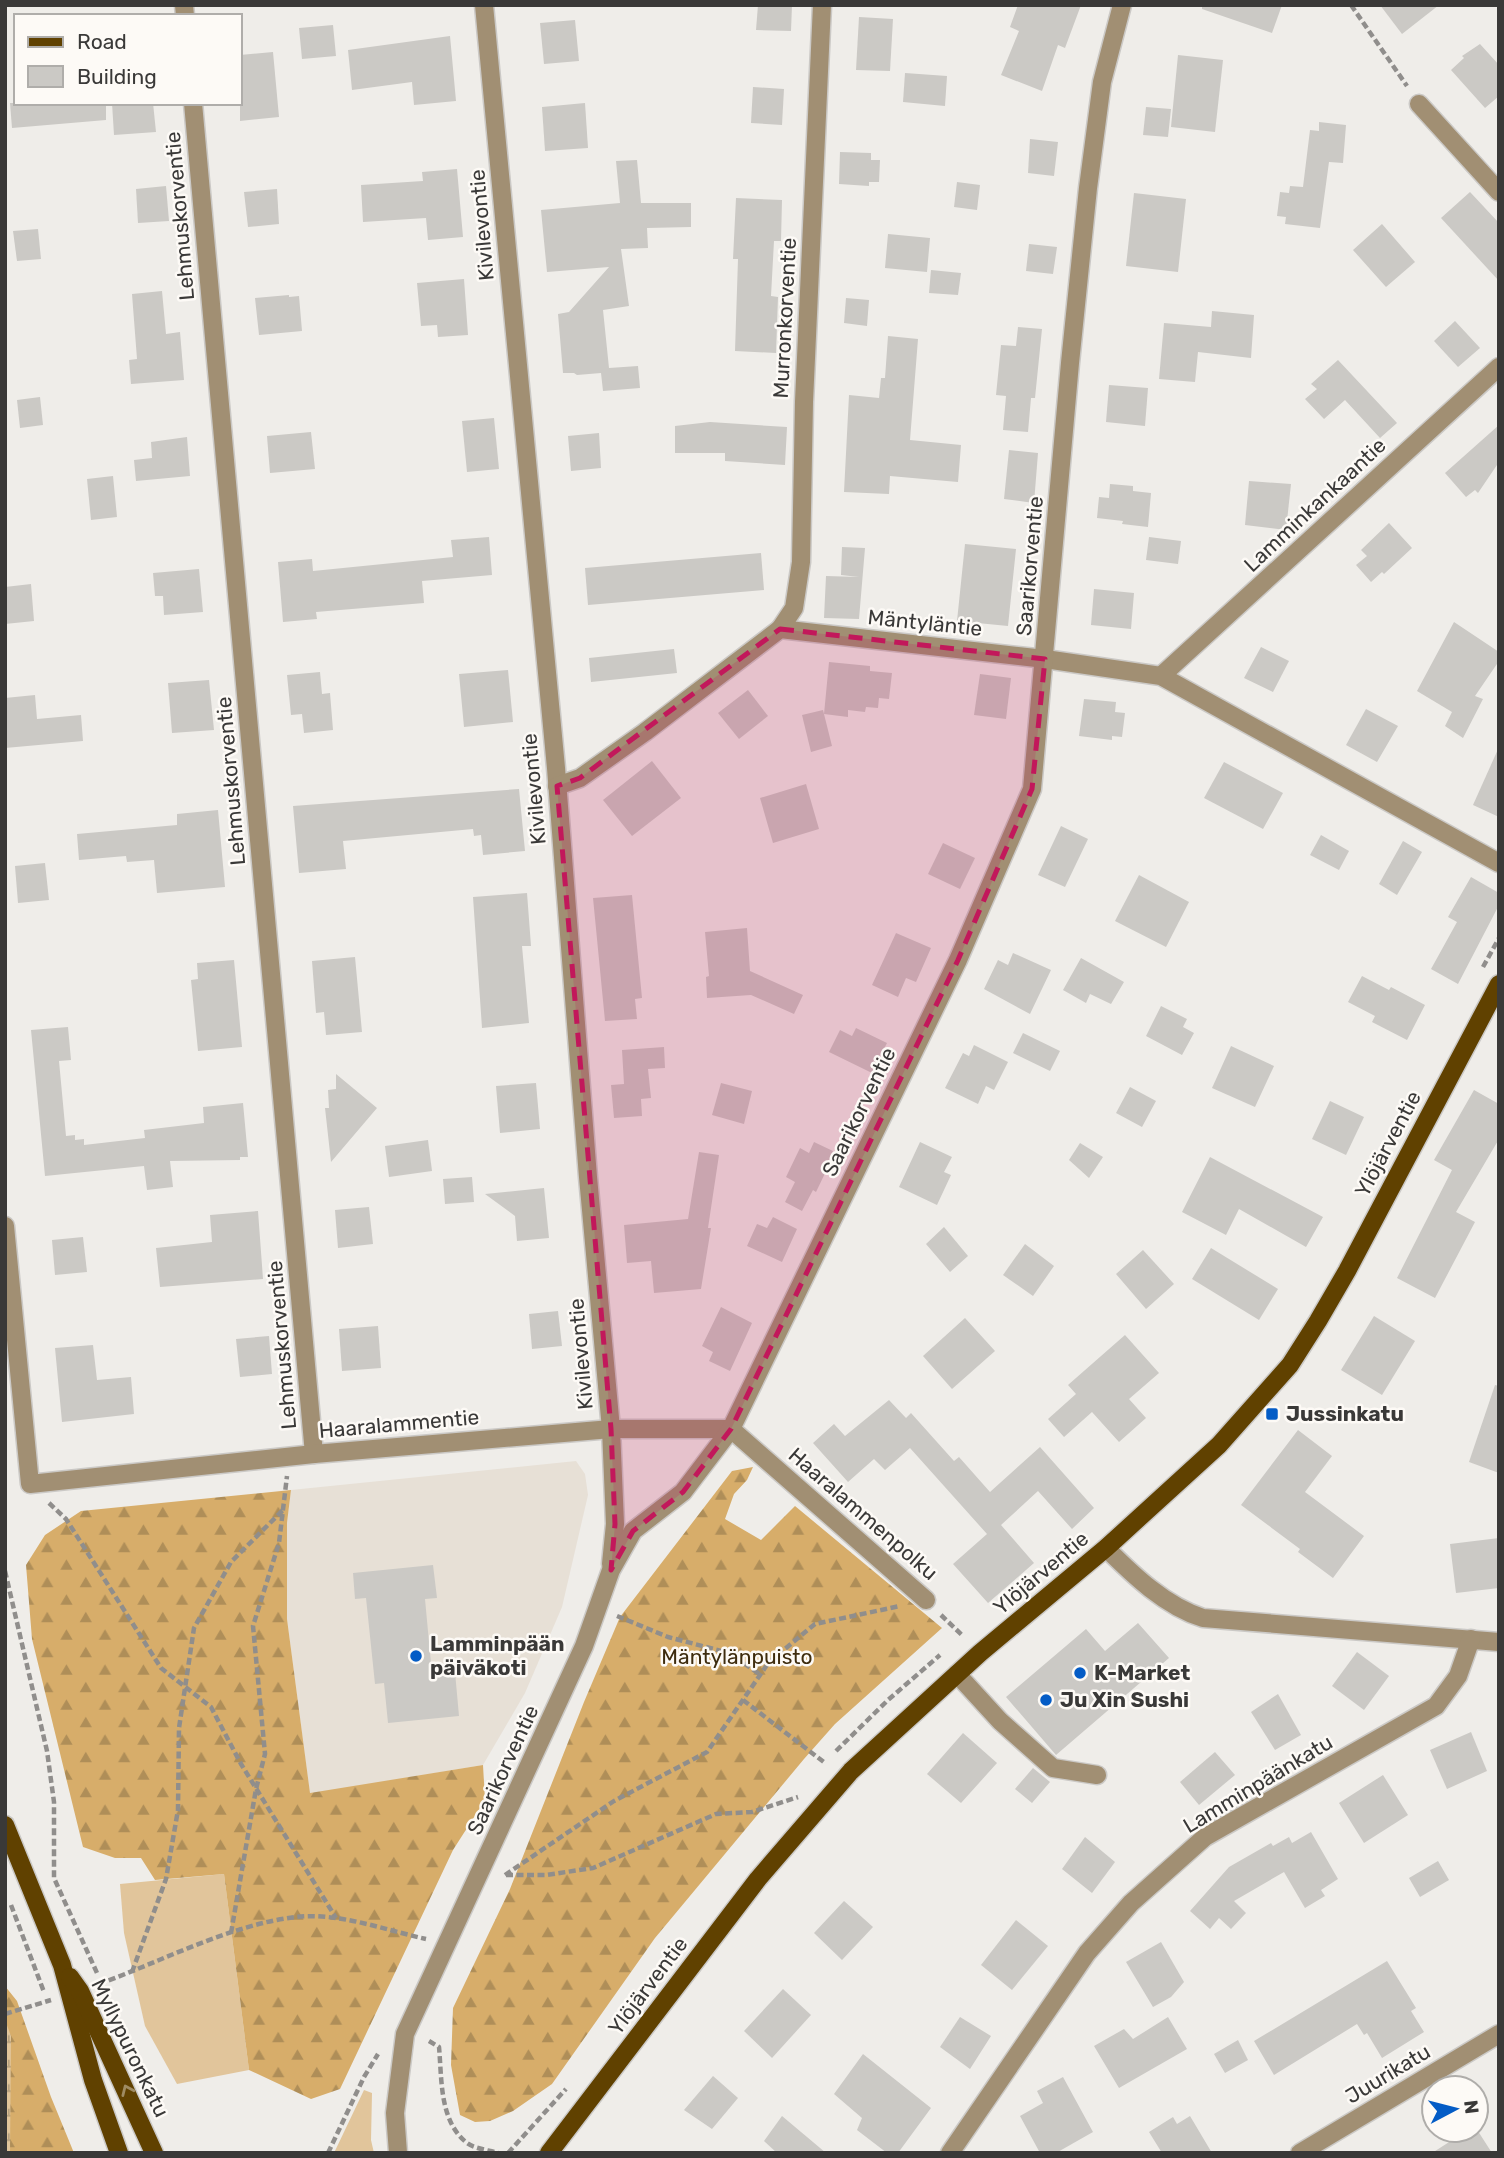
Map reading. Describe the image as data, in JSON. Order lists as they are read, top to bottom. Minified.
{"streets":{"main road":["Ylöjärventie","Myllypuronkatu"],"street":["Lehmuskorventie","Kivilevontie","Murronkorventie","Lamminkankaantie","Saarikorventie","Mäntyläntie","Haaralammentie","Haaralammenpolku","Lamminpäänkatu","Juurikatu"]},"crossings":[["Lehmuskorventie","Haaralammentie"],["Kivilevontie","Saarikorventie"],["Kivilevontie","Haaralammentie"],["Murronkorventie","Mäntyläntie"],["Lamminkankaantie","Mäntyläntie"],["Saarikorventie","Mäntyläntie"],["Saarikorventie","Haaralammentie"],["Saarikorventie","Haaralammenpolku"],["Haaralammentie","Haaralammenpolku"]],"parks":["Mäntylänpuisto"],"places":{"transit":["Jussinkatu"],"other":["Lamminpään päiväkoti","K-Market","Ju Xin Sushi"]},"legend":["Road","Building"],"north":"right"}
